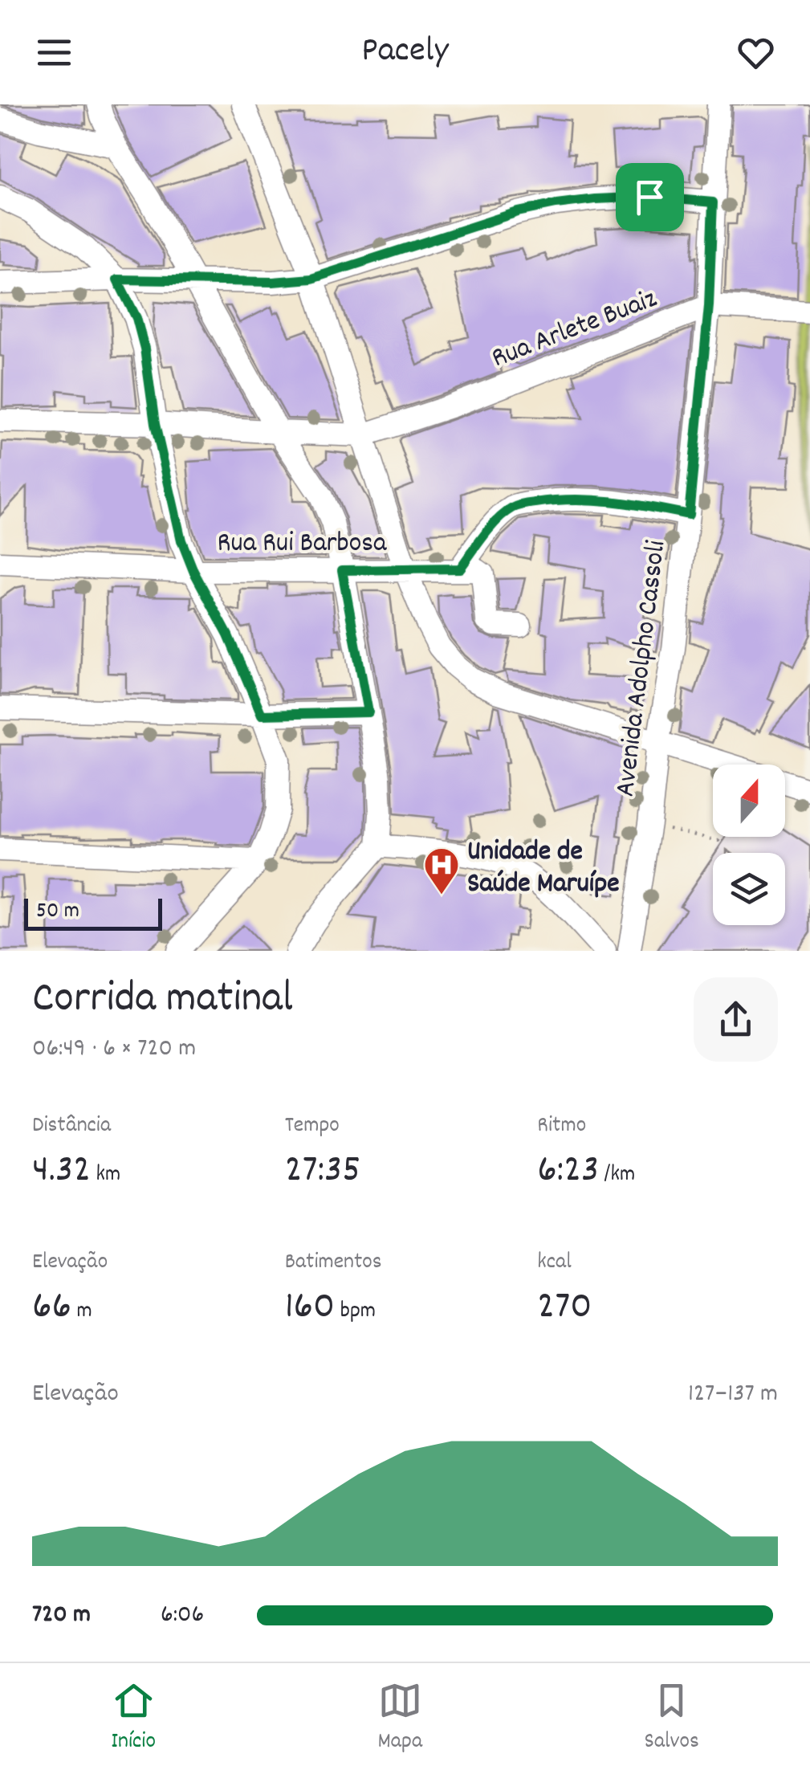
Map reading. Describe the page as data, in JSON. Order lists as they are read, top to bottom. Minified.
{"streets":{"street":["Rua Arlete Buaiz","Rua Rui Barbosa","Avenida Adolpho Cassoli"]},"crossings":[["Rua Arlete Buaiz","Avenida Adolpho Cassoli"]],"places":{"hospital":["Unidade de Saúde Maruípe"]},"scale_bar":"50 m","north":"top","page":{"header":"Pacely","scale":"50 m","heading":["Corrida matinal","06:49 · 6 × 720 m"],"stats":[["Distância","4.32 km"],["Tempo","27:35"],["Ritmo","6:23 /km"],["Elevação","66 m"],["Batimentos","160 bpm"],["kcal","270"]],"chart":["Elevação","127–137 m"],"list":[{"name":"720 m","note":"6:06"}],"tabs":["Início","Mapa","Salvos"]}}
